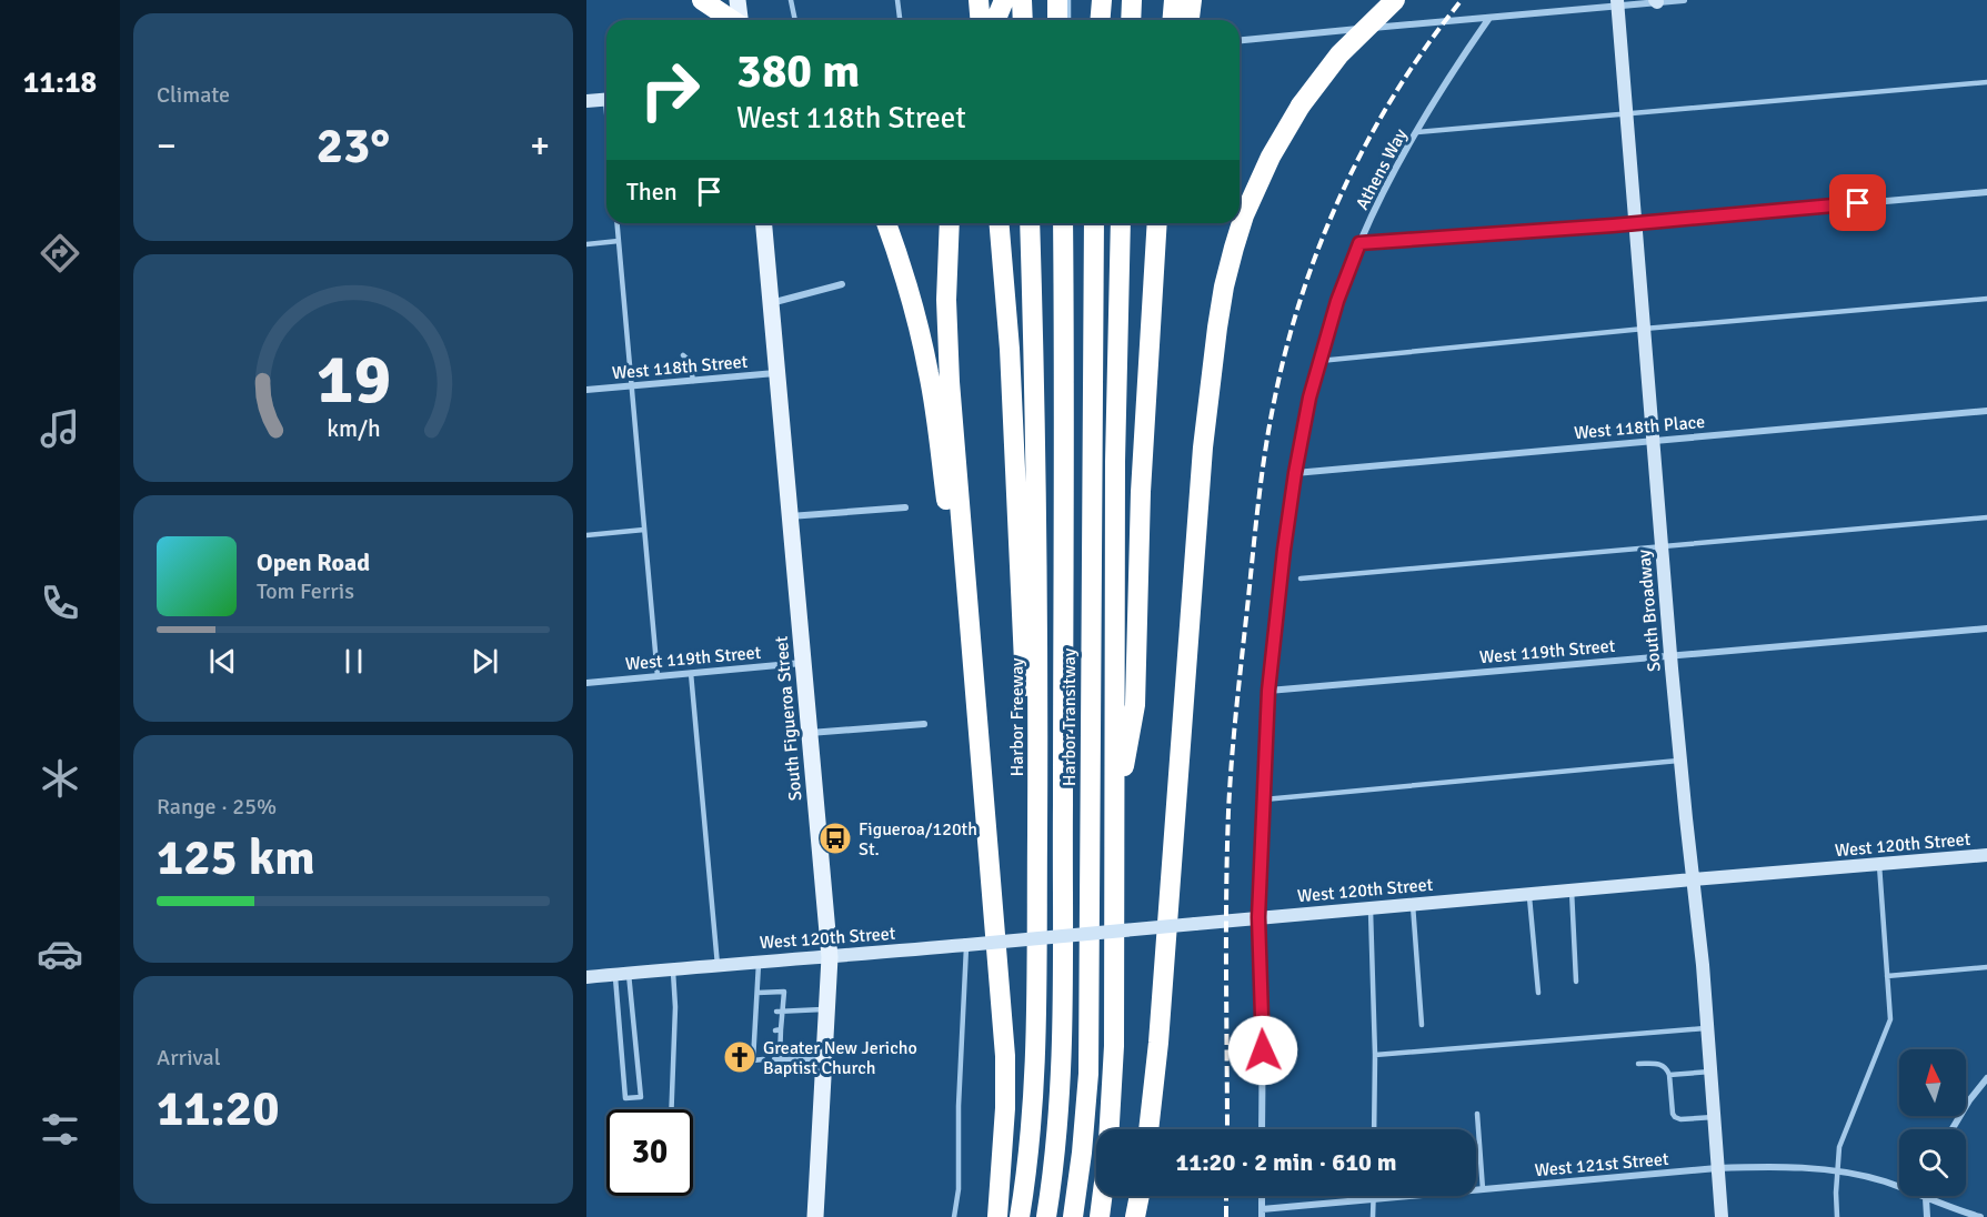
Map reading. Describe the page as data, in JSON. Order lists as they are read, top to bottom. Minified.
{"streets":{"highway":["Harbor Freeway","Harbor Transitway"],"main road":["South Figueroa Street"],"street":["Athens Way","West 118th Street","West 118th Place","South Broadway","West 119th Street","West 120th Street","West 121st Street"]},"crossings":[["Athens Way","West 118th Place"],["Athens Way","West 119th Street"],["Athens Way","West 120th Street"],["West 118th Street","South Figueroa Street"],["West 118th Place","South Broadway"],["South Broadway","West 119th Street"],["South Broadway","West 120th Street"],["South Broadway","West 121st Street"],["West 119th Street","South Figueroa Street"],["South Figueroa Street","West 120th Street"]],"places":{"bus stop":["Figueroa/120th St."],"church":["Greater New Jericho Baptist Church"]},"north":"top","page":{"tabs":"11:18","tile":["Climate",["Range · 25%","125 km"],["Arrival","11:20"]],"turn":["380 m","West 118th Street"],"heat":["−","23°","+"],"then":"Then","song":["Open Road","Tom Ferris"],"limit":"30","trip":"11:20 · 2 min · 610 m","gauge":["19","km/h"]}}
